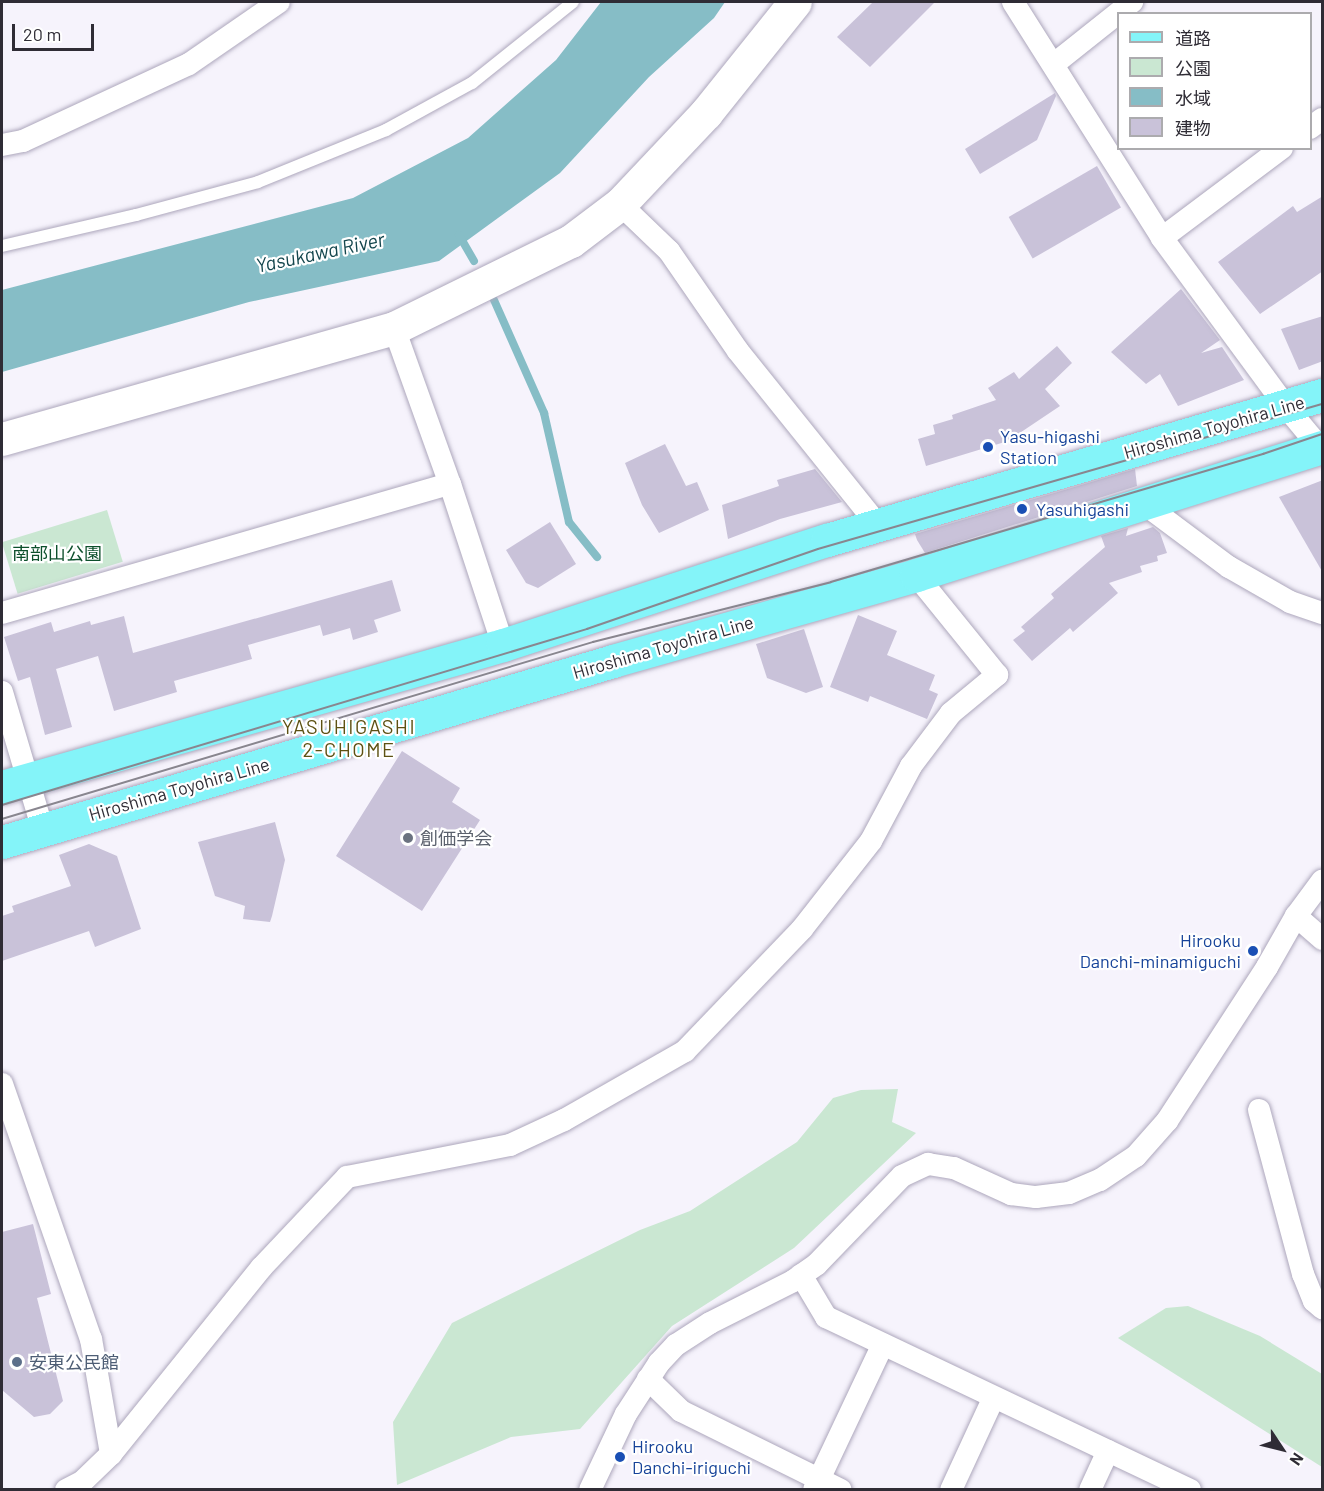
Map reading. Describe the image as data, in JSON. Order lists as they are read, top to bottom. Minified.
{"streets":{"main road":["Hiroshima Toyohira Line"]},"districts":["YASUHIGASHI 2-CHOME"],"water":["Yasukawa River"],"parks":["南部山公園"],"places":["Yasu-higashi Station","Yasuhigashi","創価学会","Hirooku Danchi-minamiguchi","安東公民館","Hirooku Danchi-iriguchi"],"legend":["道路","公園","水域","建物"],"scale_bar":"20 m","north":"bottom right"}
